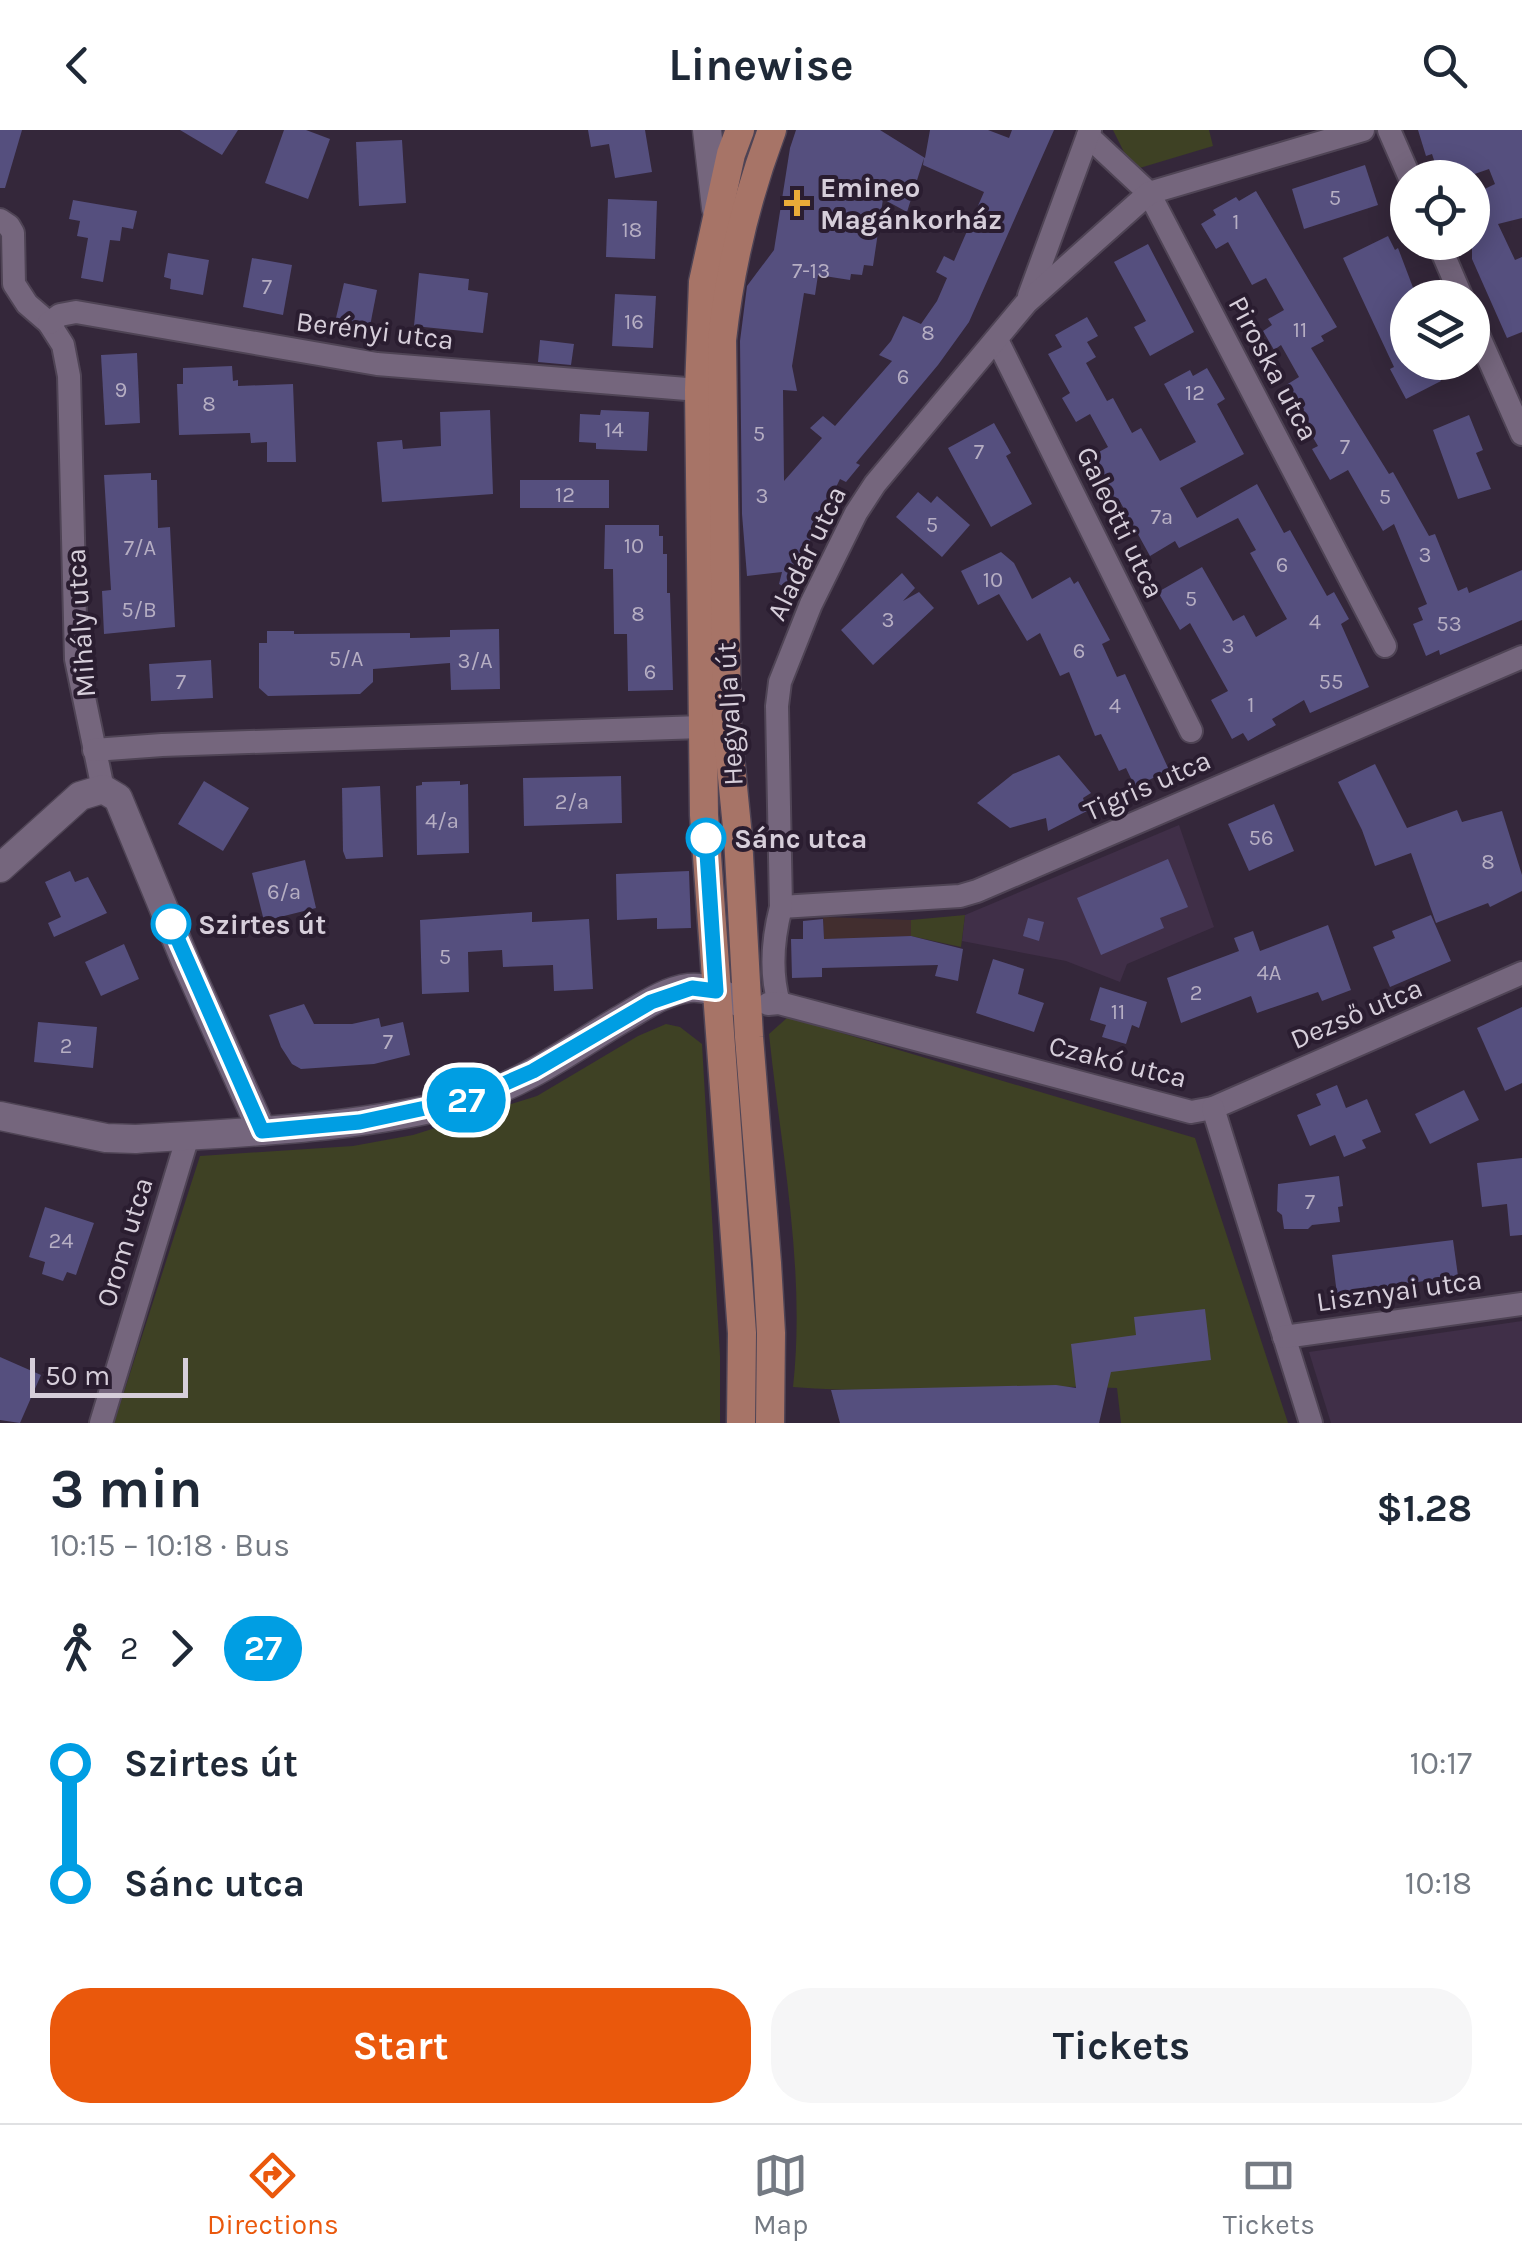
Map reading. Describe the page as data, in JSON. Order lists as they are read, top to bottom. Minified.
{"streets":{"main road":["Hegyalja út"],"street":["Berényi utca","Piroska utca","Galeotti utca","Aladár utca","Mihály utca","Tigris utca","Dezső utca","Czakó utca","Orom utca","Lisznyai utca"]},"crossings":[["Berényi utca","Mihály utca"],["Berényi utca","Hegyalja út"],["Piroska utca","Aladár utca"],["Galeotti utca","Aladár utca"],["Aladár utca","Tigris utca"],["Aladár utca","Czakó utca"],["Hegyalja út","Czakó utca"],["Dezső utca","Czakó utca"],["Czakó utca","Lisznyai utca"]],"places":{"health":["Emineo Magánkorház"],"other":["Sánc utca","Szirtes út"]},"lines":["bus line 27"],"house_numbers":["5","1","18","7-13","7","16","11","8","6","9","12","8","14","5","7","7","12","3","5","7a","5","10","7/A","3","6","10","5","5/B","8","3","4","53","3","6","5/A","3/A","6","7","55","1","4","2/a","4/a","56","8","6/a","5","4A","2","11","7","2","7","24"],"scale_bar":"50 m","page":{"header":"Linewise","on_map":"27","scale":"50 m","heading":["3 min","10:15 – 10:18 · Bus","$1.28"],"legs":["2","27"],"list":[{"name":"Szirtes út","value":"10:17"},{"name":"Sánc utca","value":"10:18"}],"buttons":["Start","Tickets"],"tabs":["Directions","Map","Tickets"]}}
